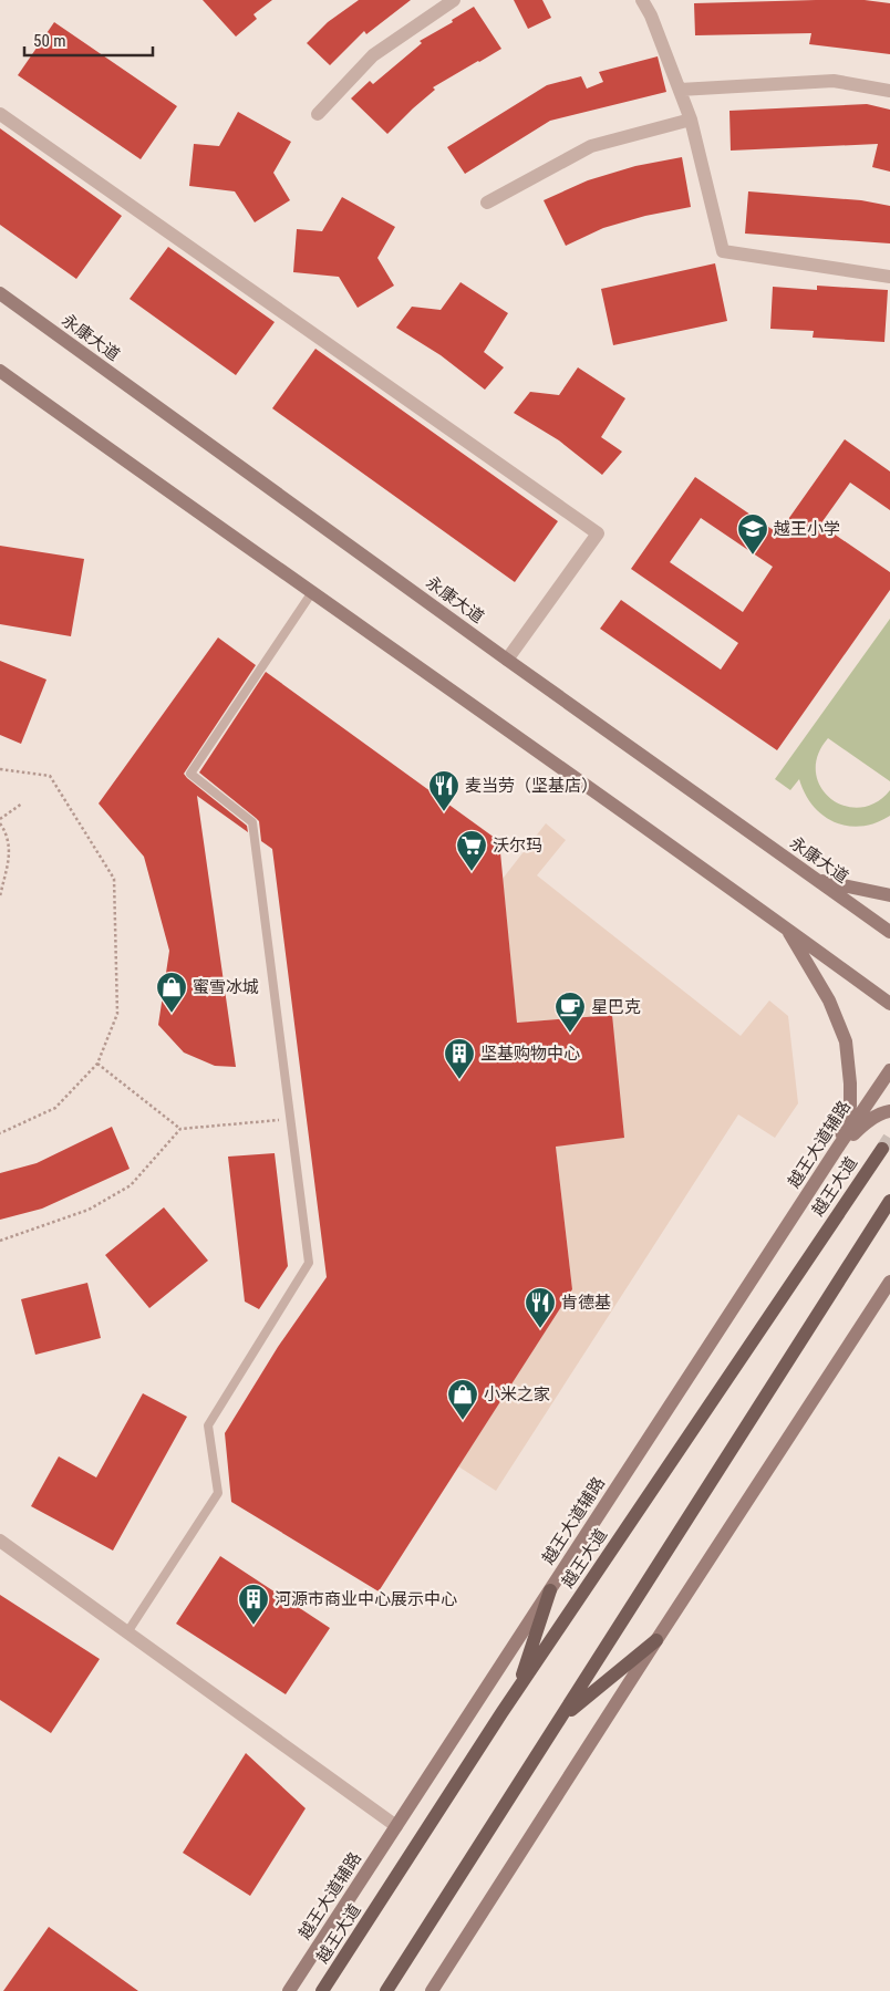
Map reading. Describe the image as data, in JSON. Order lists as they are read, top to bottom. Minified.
{"streets":{"main road":["永康大道","越王大道辅路","越王大道"]},"places":{"school or university":["越王小学"],"restaurant":["麦当劳（坚基店）","肯德基"],"supermarket":["沃尔玛"],"shop":["蜜雪冰城","小米之家"],"cafe":["星巴克"],"building":["坚基购物中心","河源市商业中心展示中心"]},"scale_bar":"50 m"}
